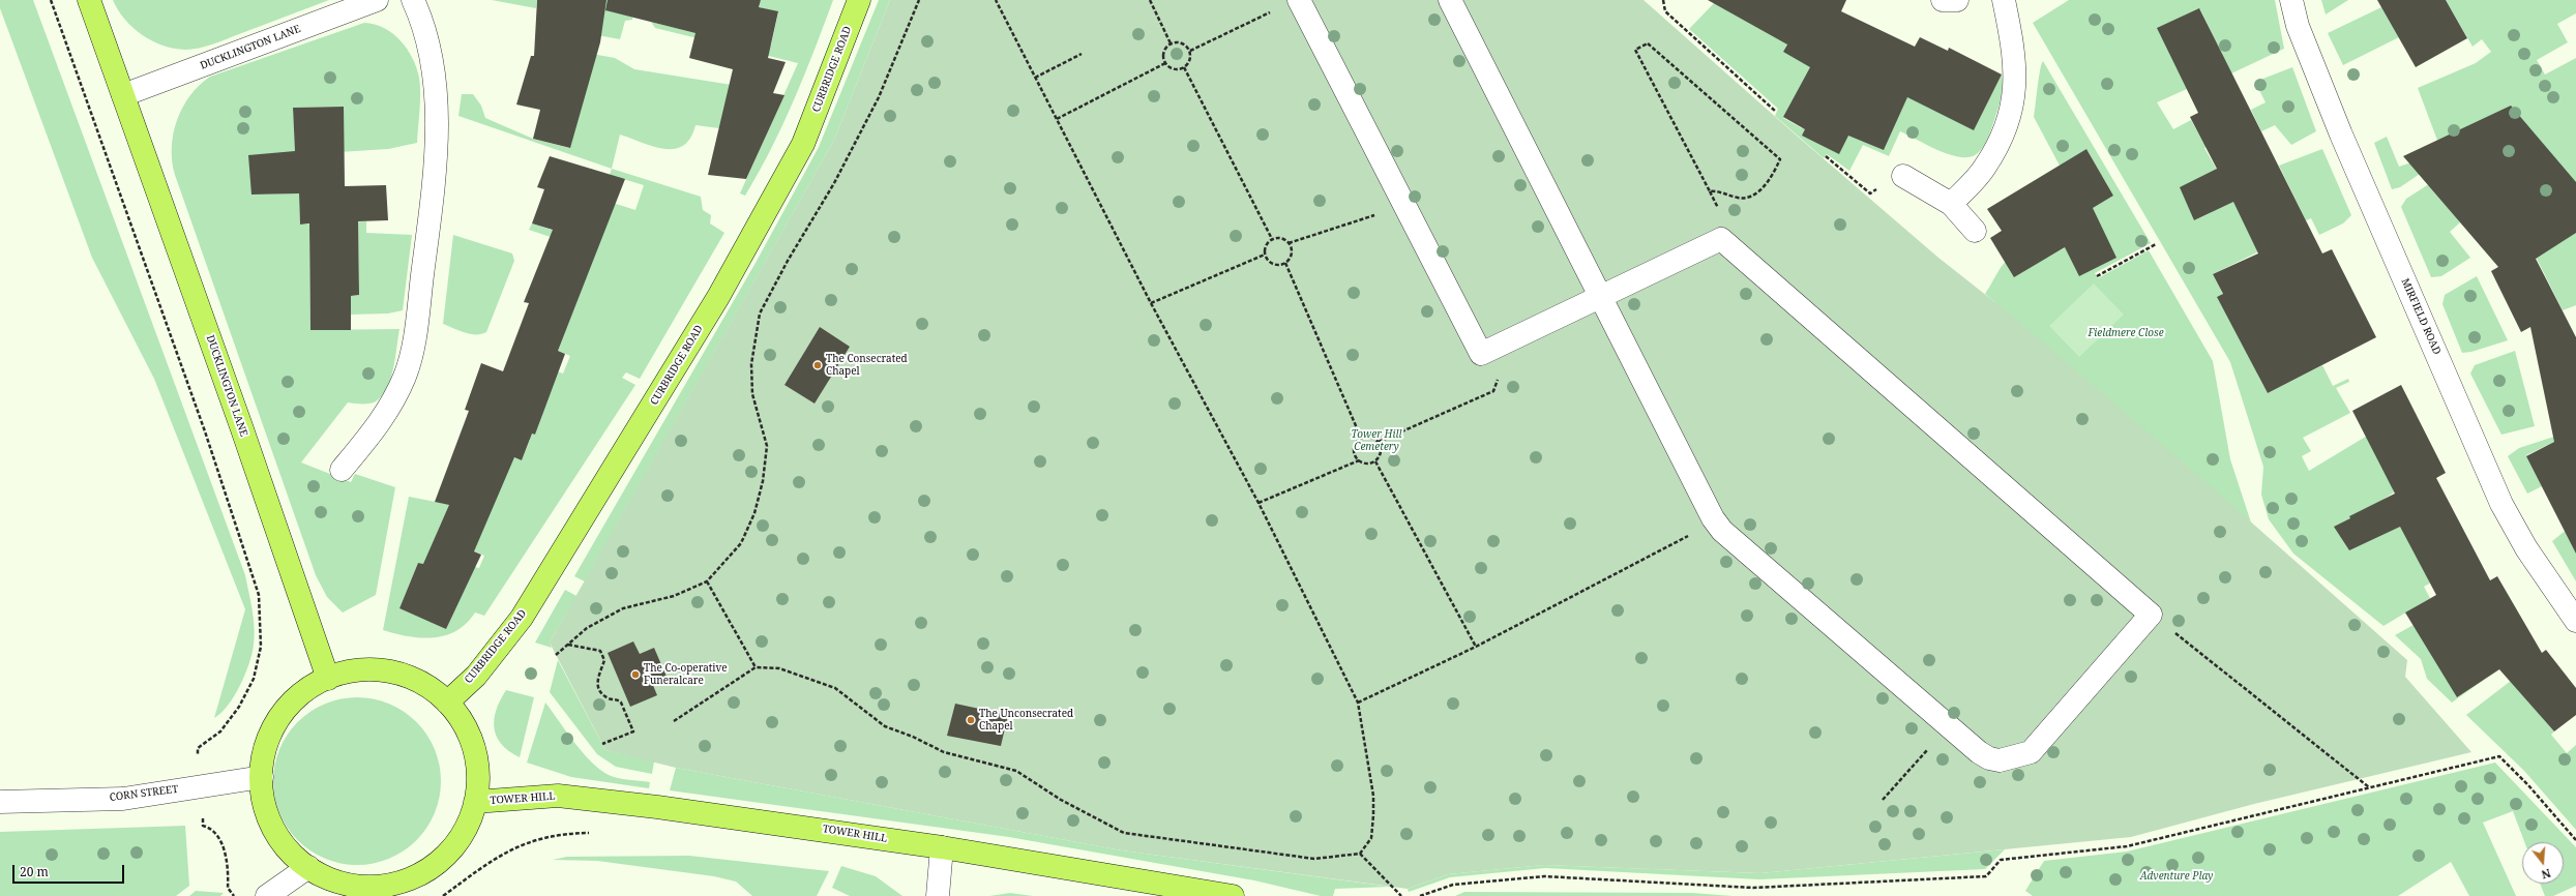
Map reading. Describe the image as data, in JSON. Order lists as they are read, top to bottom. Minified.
{"streets":{"main road":["DUCKLINGTON LANE","CURBRIDGE ROAD","TOWER HILL"],"street":["MIRFIELD ROAD","CORN STREET"]},"parks":["Fieldmere Close","Tower Hill Cemetery","Adventure Play"],"places":["The Consecrated Chapel","The Co-operative Funeralcare","The Unconsecrated Chapel"],"scale_bar":"20 m","north":"bottom"}
